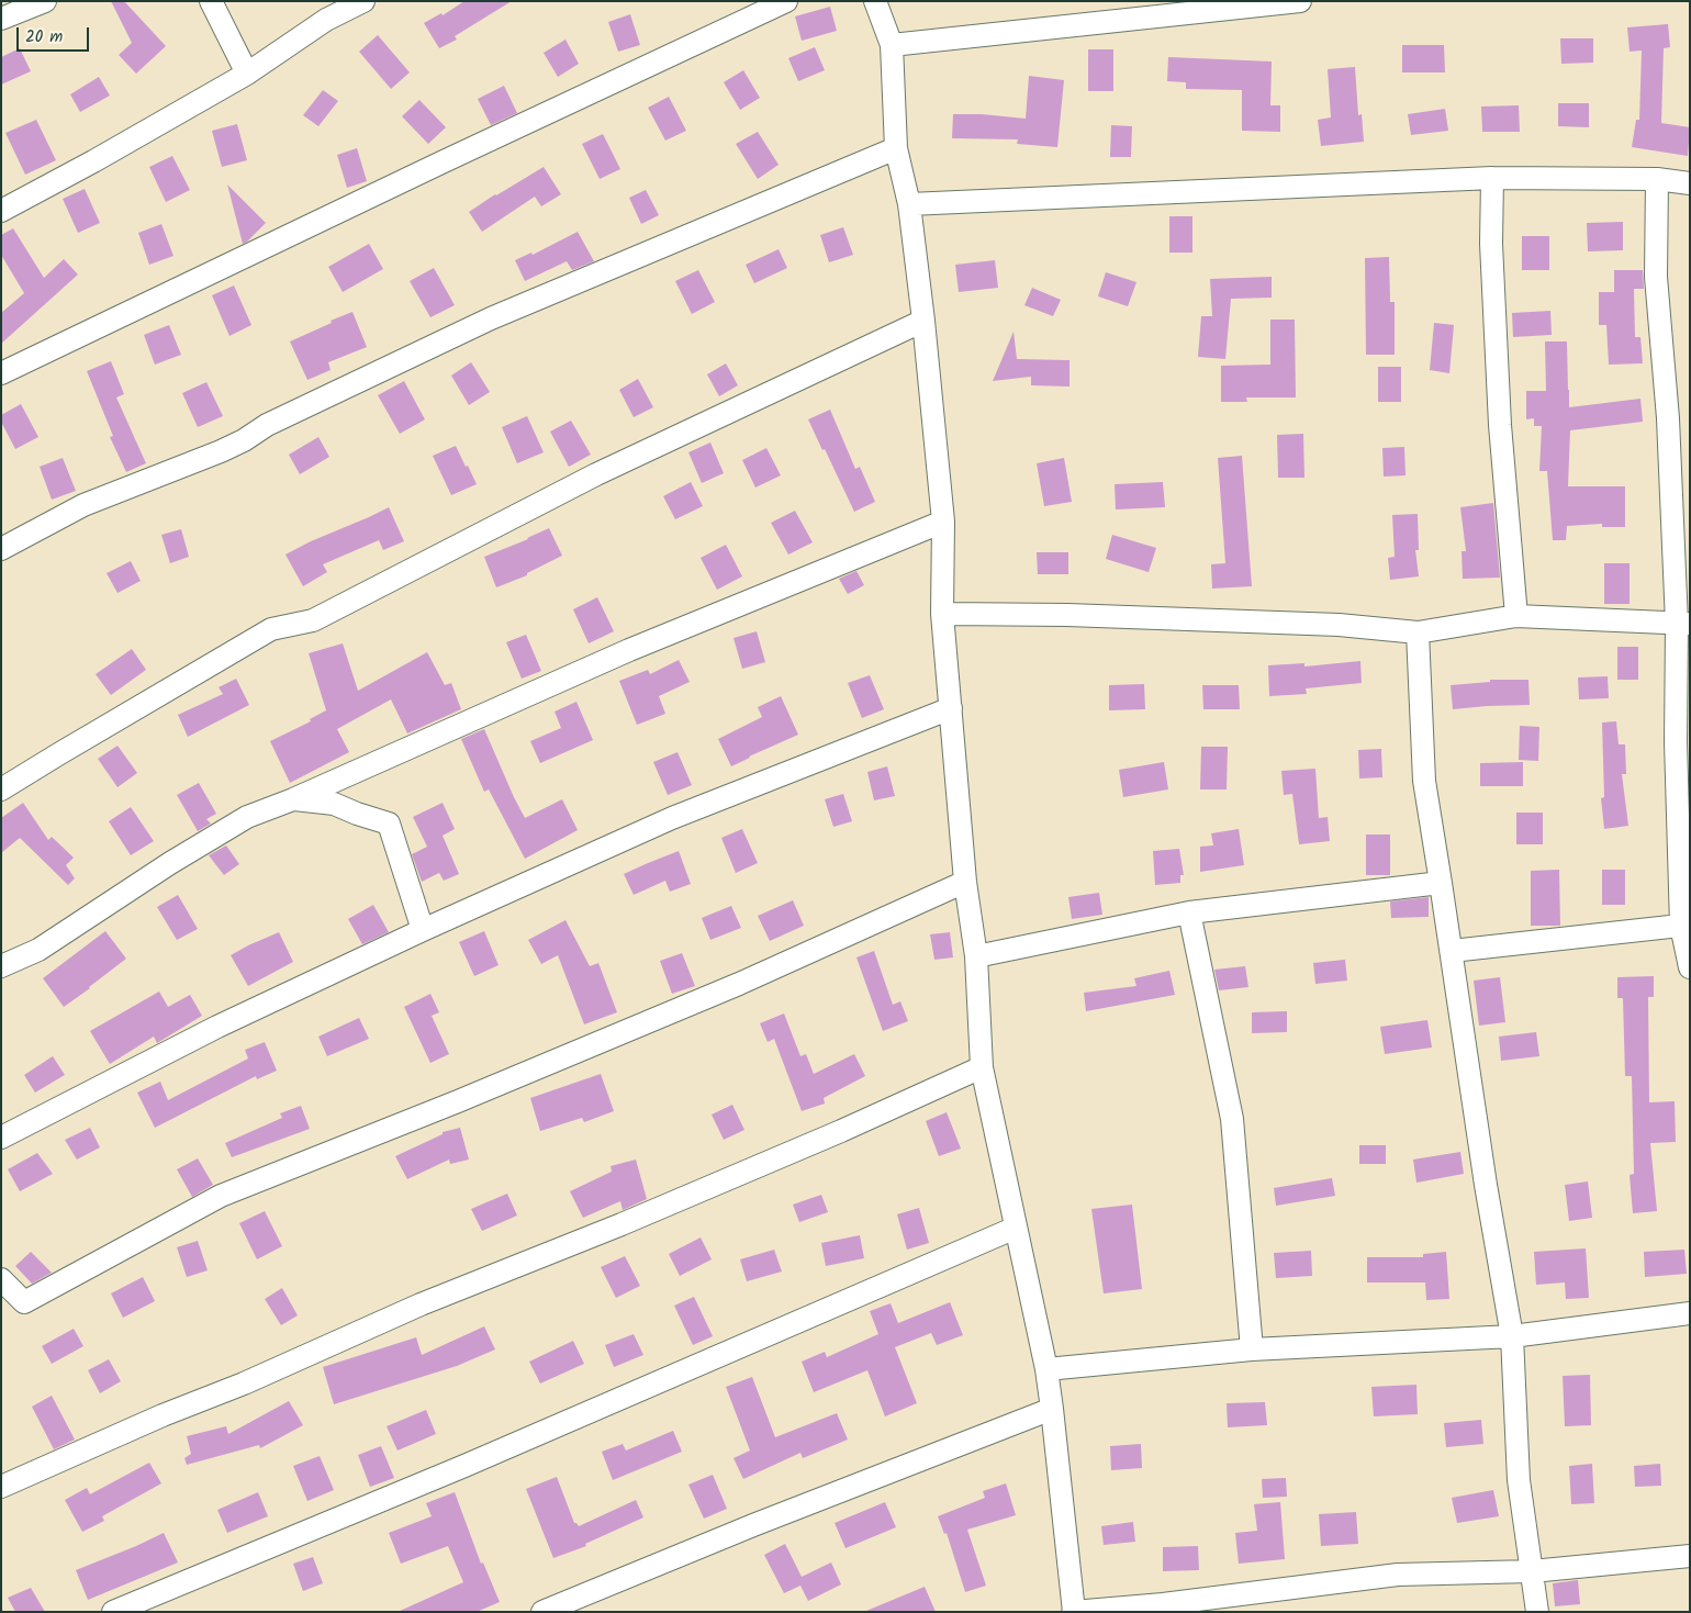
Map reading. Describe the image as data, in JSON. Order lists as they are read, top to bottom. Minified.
{"scale_bar":"20 m"}
